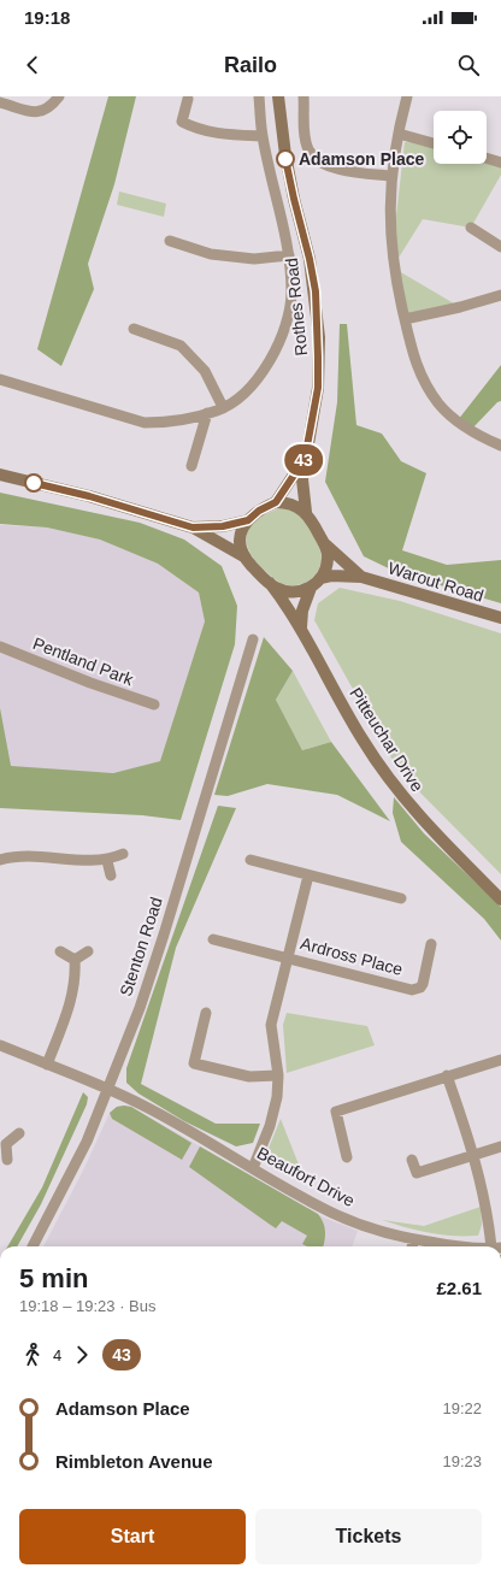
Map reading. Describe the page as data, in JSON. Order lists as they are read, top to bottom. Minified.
{"streets":{"street":["Rothes Road","Warout Road","Pentland Park","Pitteuchar Drive","Stenton Road","Ardross Place","Beaufort Drive"]},"crossings":[["Rothes Road","Pitteuchar Drive"],["Stenton Road","Beaufort Drive"],["Ardross Place","Beaufort Drive"]],"places":["Adamson Place"],"lines":["bus line 43"],"page":{"status":"19:18","header":"Railo","on_map":"43","heading":["5 min","19:18 – 19:23 · Bus","£2.61"],"legs":["4","43"],"list":[{"name":"Adamson Place","value":"19:22"},{"name":"Rimbleton Avenue","value":"19:23"}],"buttons":["Start","Tickets"]}}
